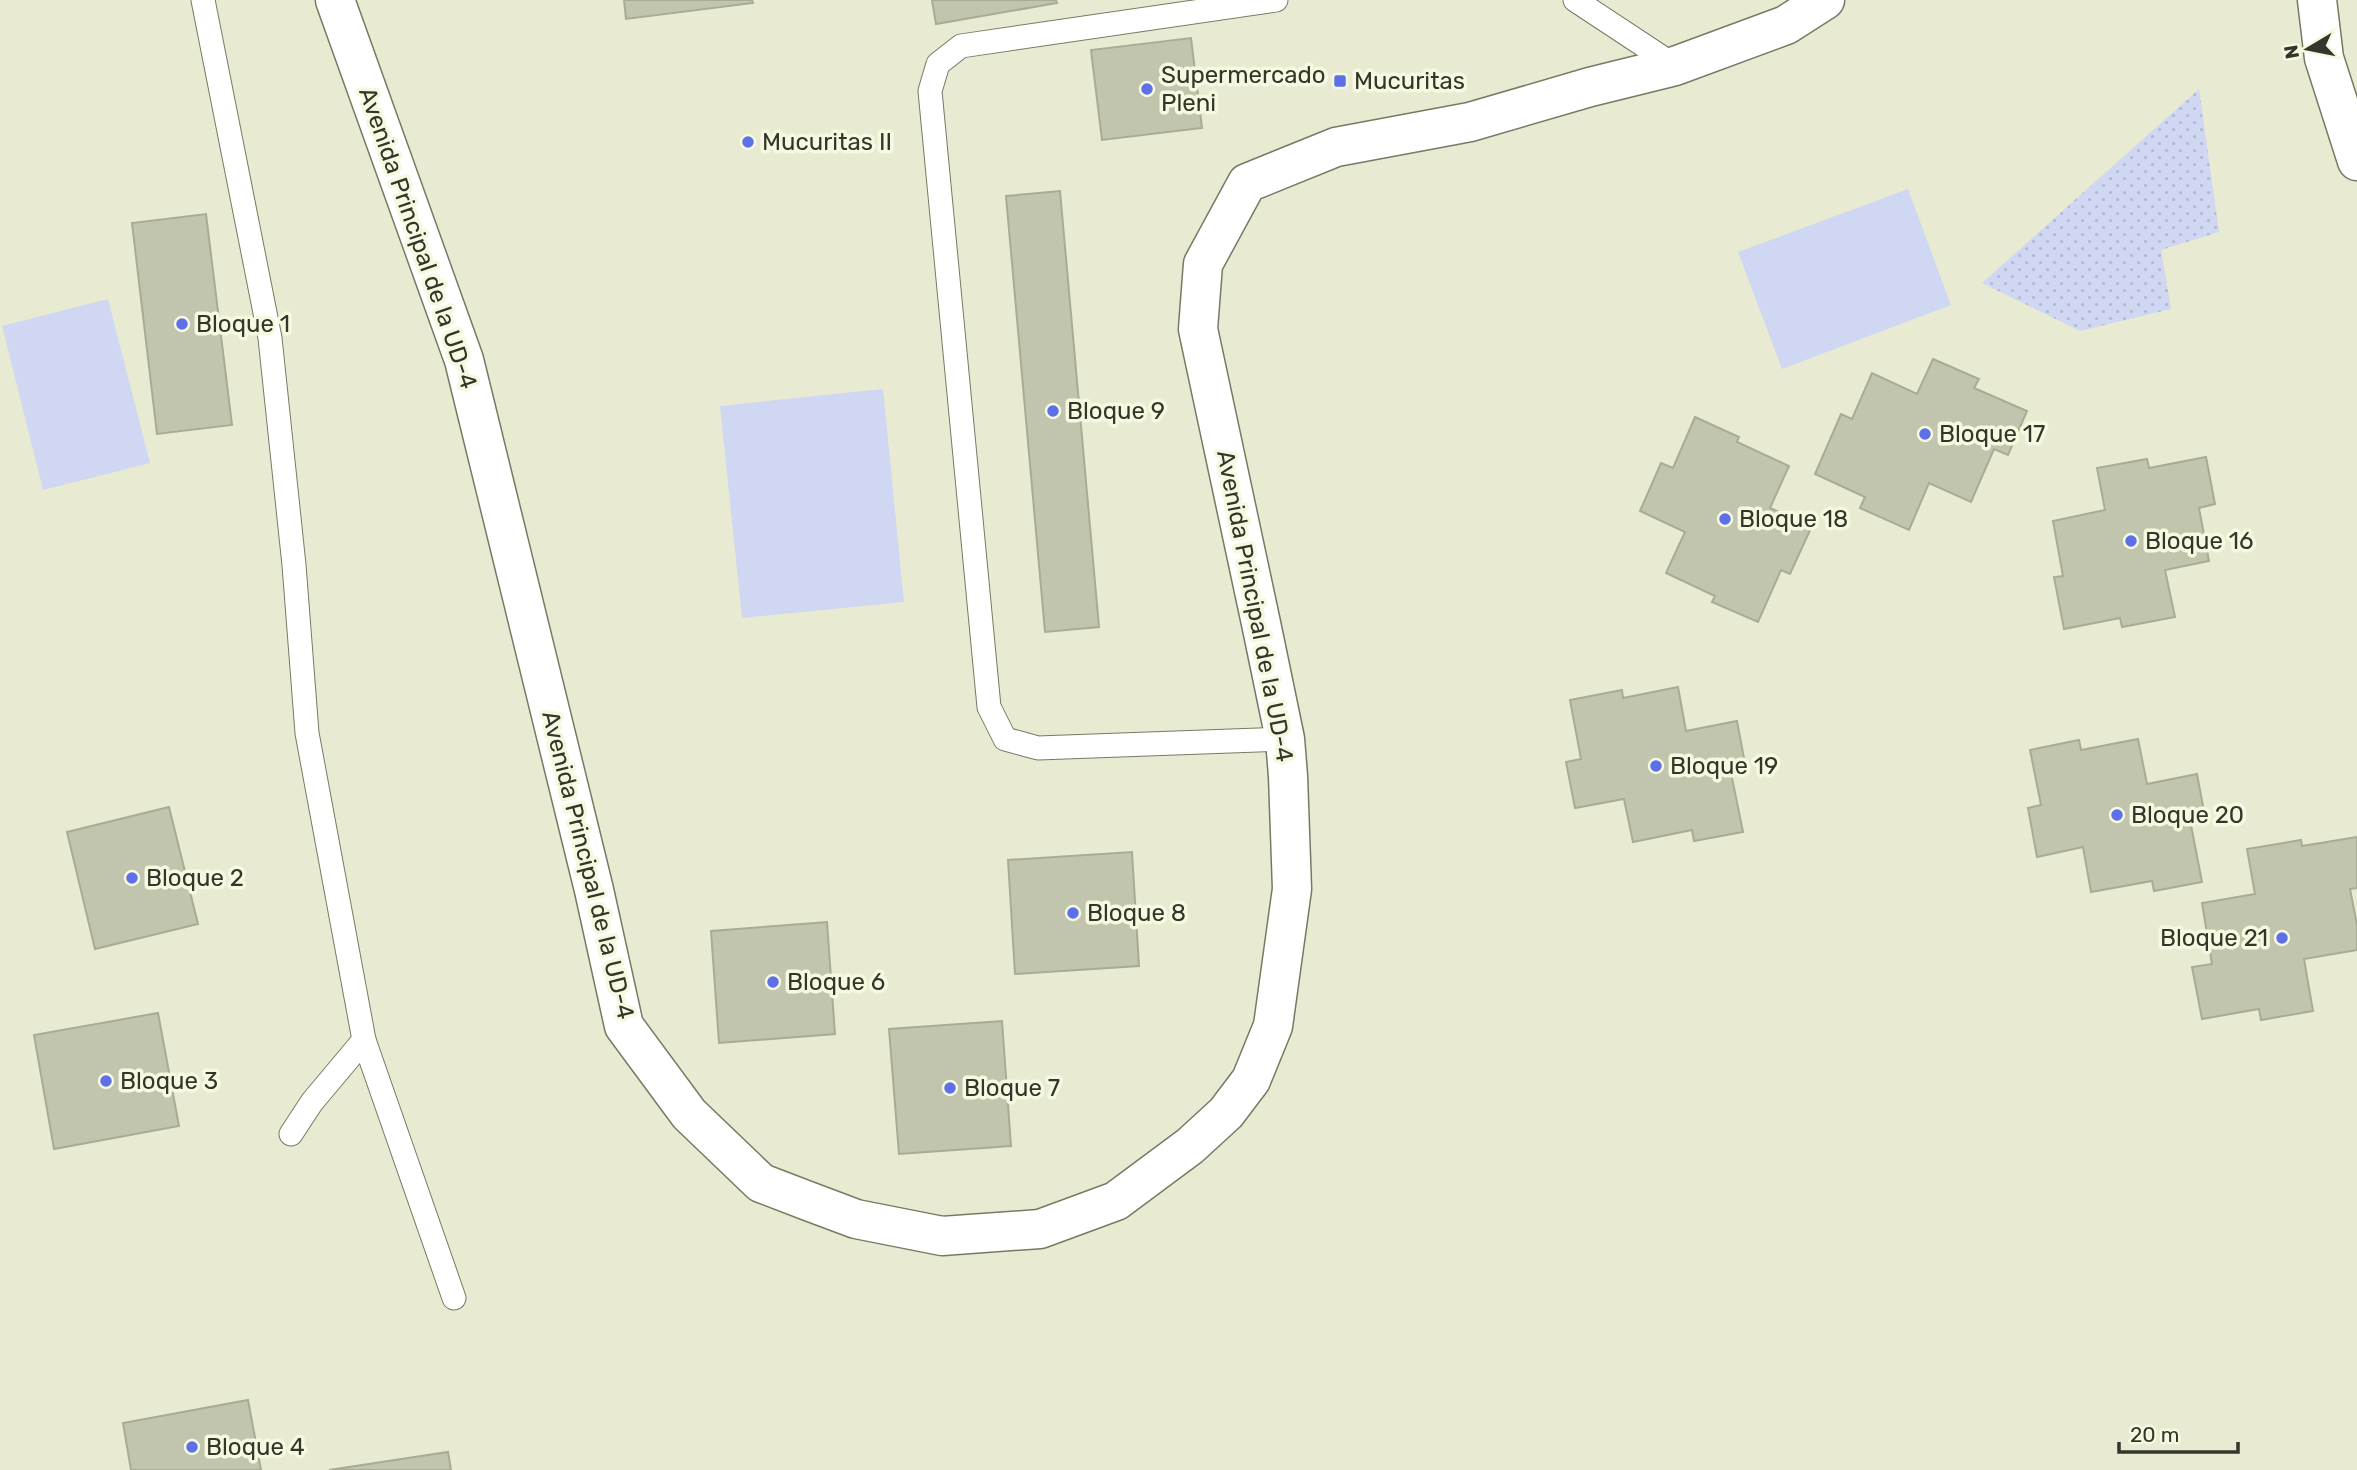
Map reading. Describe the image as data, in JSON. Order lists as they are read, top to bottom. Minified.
{"streets":{"street":["Avenida Principal de la UD-4"]},"places":{"transit":["Mucuritas"],"other":["Supermercado Pleni","Mucuritas II","Bloque 1","Bloque 9","Bloque 17","Bloque 18","Bloque 16","Bloque 19","Bloque 20","Bloque 2","Bloque 8","Bloque 21","Bloque 6","Bloque 3","Bloque 7","Bloque 4"]},"scale_bar":"20 m","north":"left"}
